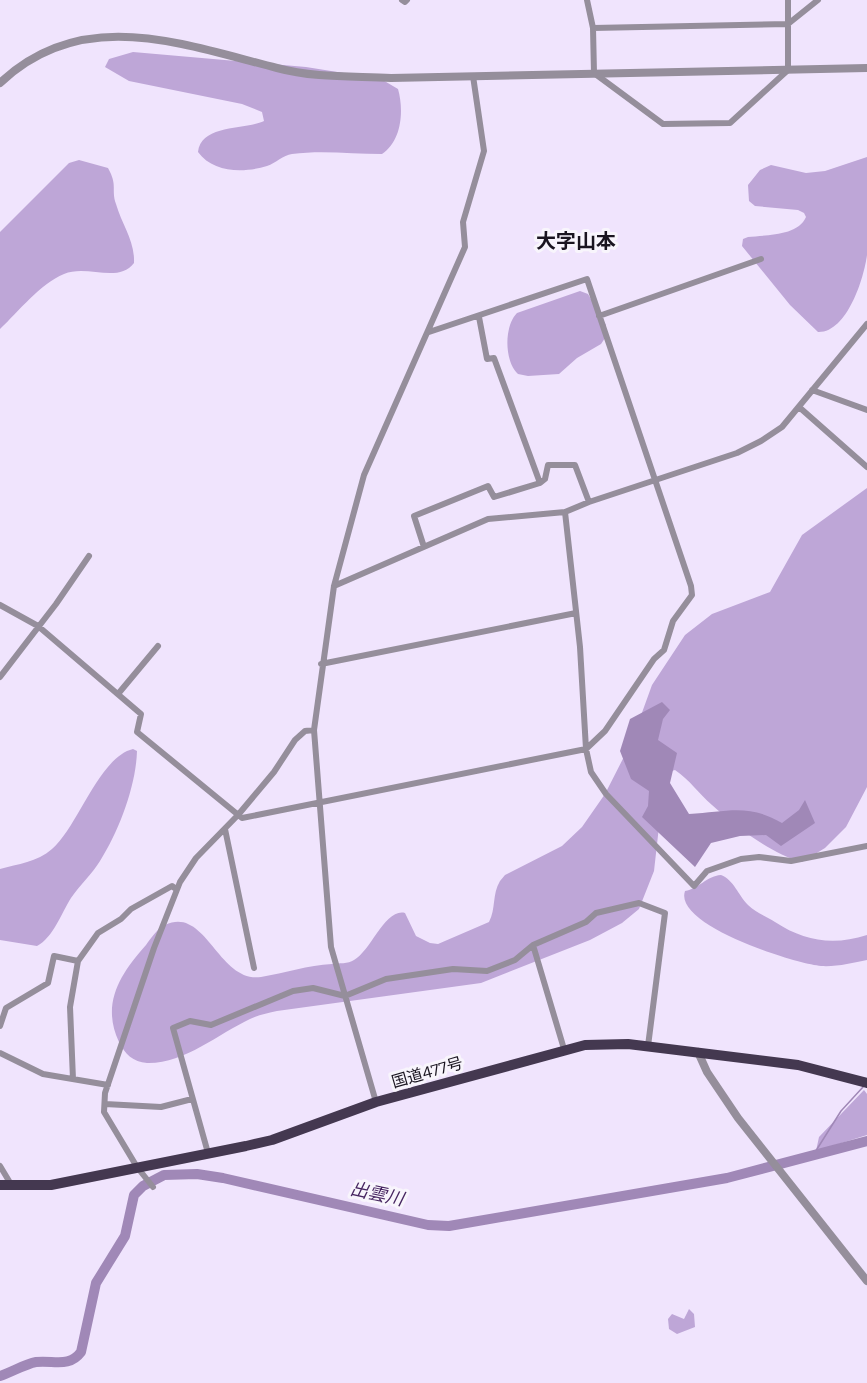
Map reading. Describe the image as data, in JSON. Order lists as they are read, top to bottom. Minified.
{"streets":{"highway":["国道477号"]},"districts":["大字山本"],"water":["出雲川"]}
